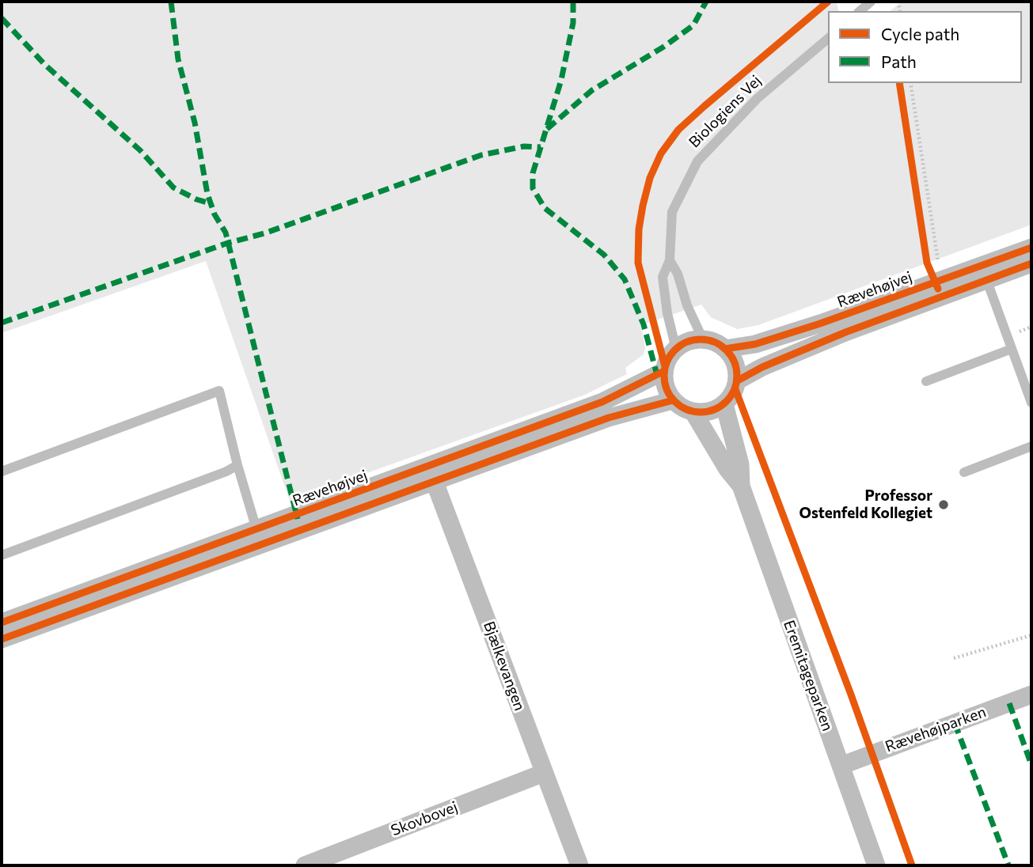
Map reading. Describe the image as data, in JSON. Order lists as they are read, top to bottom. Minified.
{"streets":{"street":["Rævehøjvej","Bjælkevangen","Eremitageparken","Rævehøjparken","Skovbovej"],"lane":["Biologiens Vej"]},"crossings":[["Biologiens Vej","Rævehøjvej"],["Biologiens Vej","Eremitageparken"],["Rævehøjvej","Bjælkevangen"],["Rævehøjvej","Eremitageparken"],["Bjælkevangen","Skovbovej"],["Eremitageparken","Rævehøjparken"]],"places":["Professor Ostenfeld Kollegiet"],"legend":["Cycle path","Path"]}
